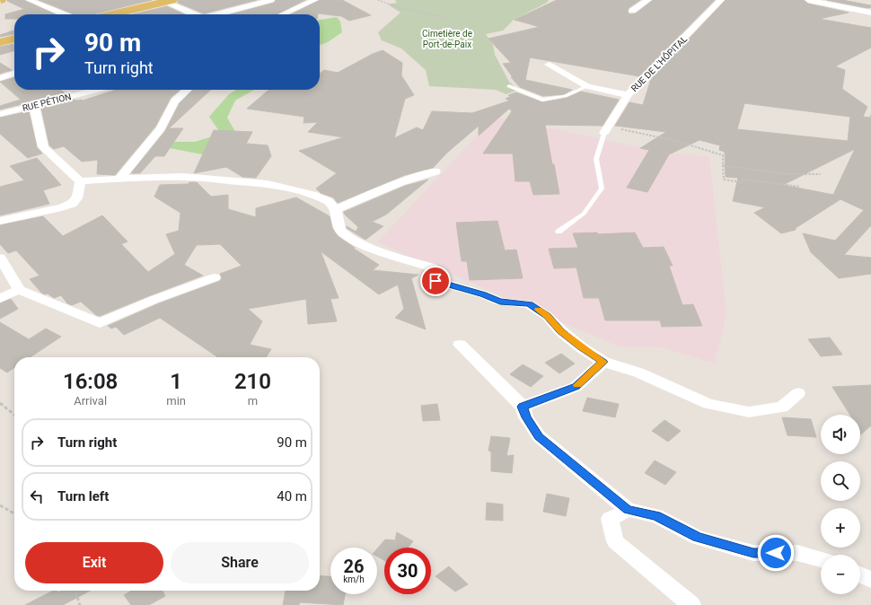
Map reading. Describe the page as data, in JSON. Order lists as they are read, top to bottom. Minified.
{"streets":{"street":["RUE DE L'HÔPITAL","RUE PÉTION"]},"parks":["Cimetière de Port-de-Paix"],"page":{"turn":["90 m","Turn right"],"eta":["16:08","Arrival","1","min","210","m"],"map_buttons":["+","−"],"list":[{"name":"Turn right","value":"90 m"},{"name":"Turn left","value":"40 m"}],"buttons":["Exit","Share"],"speed":"26 km/h","limit":"30"}}
